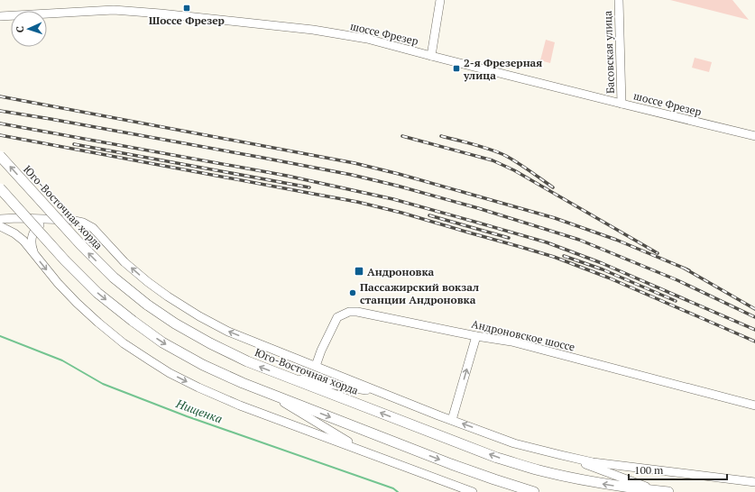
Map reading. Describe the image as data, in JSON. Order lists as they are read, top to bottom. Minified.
{"streets":{"main road":["Юго-Восточная хорда"],"street":["шоссе Фрезер","Басовская улица","Андроновское шоссе"]},"crossings":[["шоссе Фрезер","Басовская улица"]],"water":["Нищенка"],"places":{"transit":["Шоссе Фрезер","2-я Фрезерная улица","Андроновка"],"other":["Пассажирский вокзал станции Андроновка"]},"scale_bar":"100 m","north":"left"}
